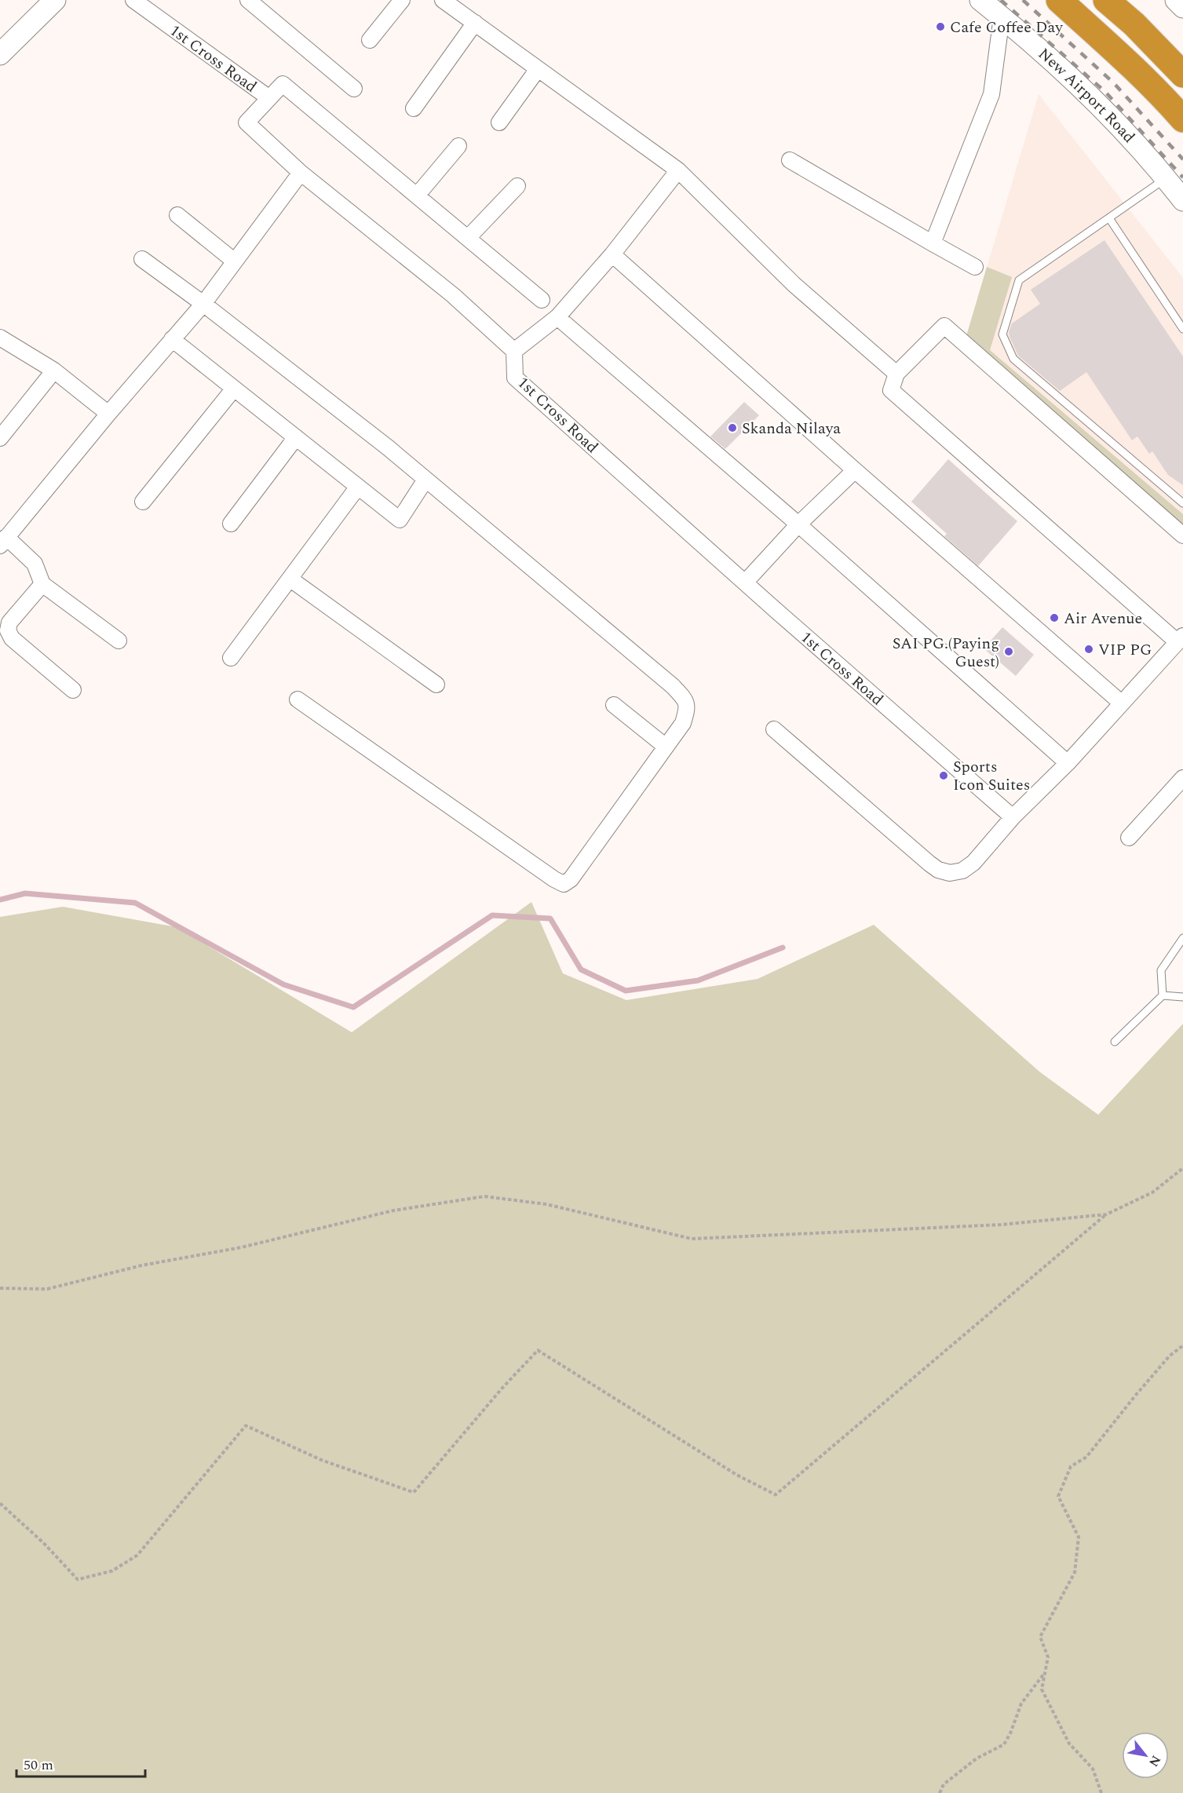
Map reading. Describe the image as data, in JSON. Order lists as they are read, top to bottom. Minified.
{"streets":{"street":["1st Cross Road","New Airport Road"]},"places":["Cafe Coffee Day","Skanda Nilaya","Air Avenue","VIP PG","SAI PG.(Paying Guest)","Sports Icon Suites"],"scale_bar":"50 m","north":"bottom right"}
